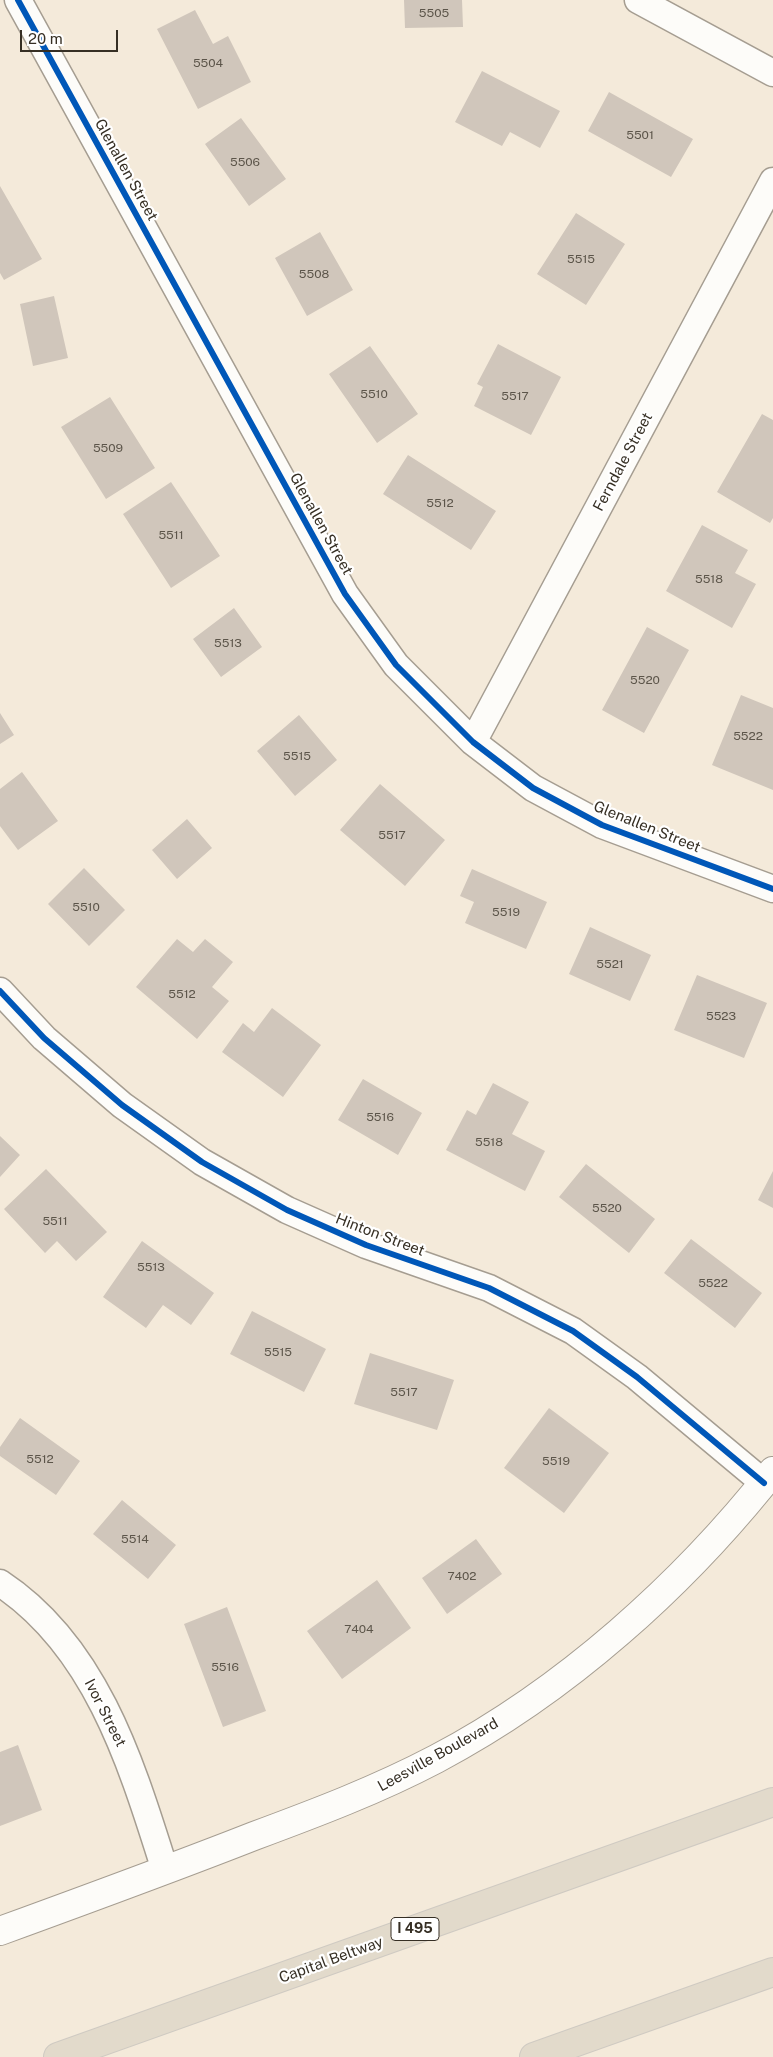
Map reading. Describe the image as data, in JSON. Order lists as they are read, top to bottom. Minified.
{"streets":{"highway":["I 495","Capital Beltway"],"street":["Glenallen Street","Ferndale Street","Hinton Street","Ivor Street","Leesville Boulevard"]},"crossings":[["Glenallen Street","Ferndale Street"],["Hinton Street","Leesville Boulevard"],["Ivor Street","Leesville Boulevard"]],"house_numbers":["5505","5504","5501","5506","5515","5508","5510","5517","5509","5512","5511","5518","5513","5520","5522","5515","5517","5510","5519","5521","5512","5523","5516","5518","5520","5511","5513","5522","5515","5517","5512","5519","5514","7402","7404","5516"],"scale_bar":"20 m"}
